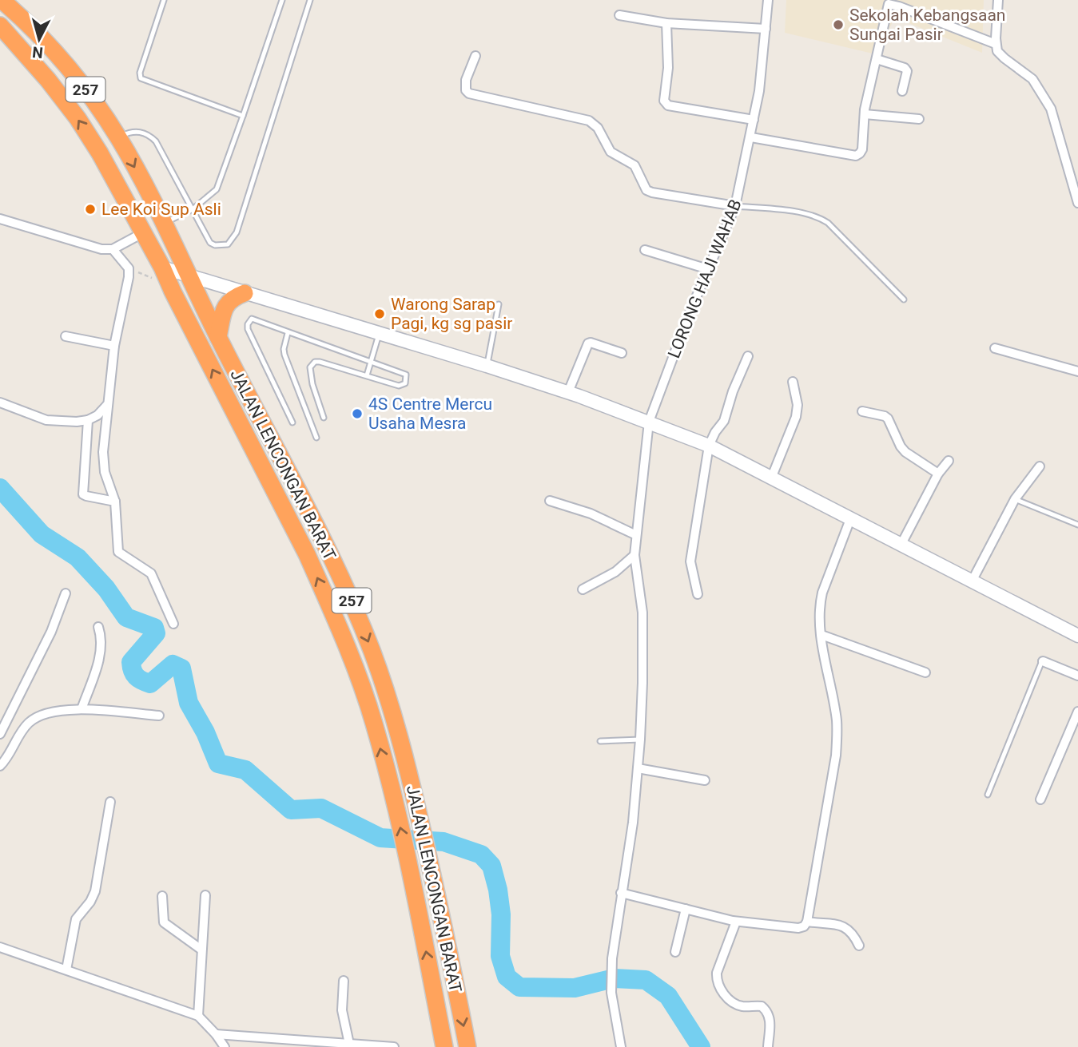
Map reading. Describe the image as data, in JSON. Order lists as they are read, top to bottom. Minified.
{"streets":{"highway":["257","JALAN LENCONGAN BARAT"],"street":["LORONG HAJI WAHAB"]},"places":["Sekolah Kebangsaan Sungai Pasir","Lee Koi Sup Asli","Warong Sarap Pagi, kg sg pasir","4S Centre Mercu Usaha Mesra"],"north":"bottom"}
